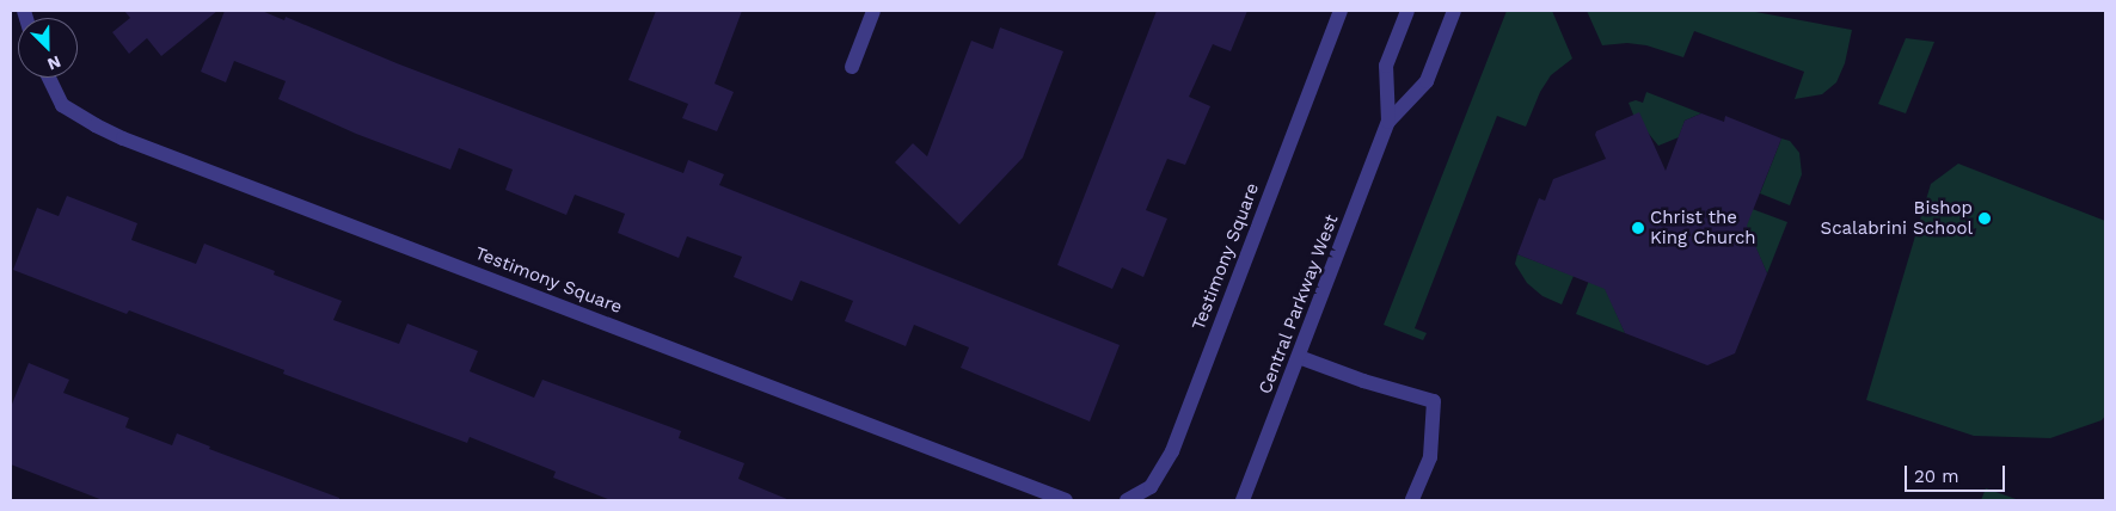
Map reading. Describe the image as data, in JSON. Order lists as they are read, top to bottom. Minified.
{"streets":{"street":["Testimony Square","Central Parkway West"]},"places":["Bishop Scalabrini School","Christ the King Church"],"scale_bar":"20 m","north":"bottom right"}
